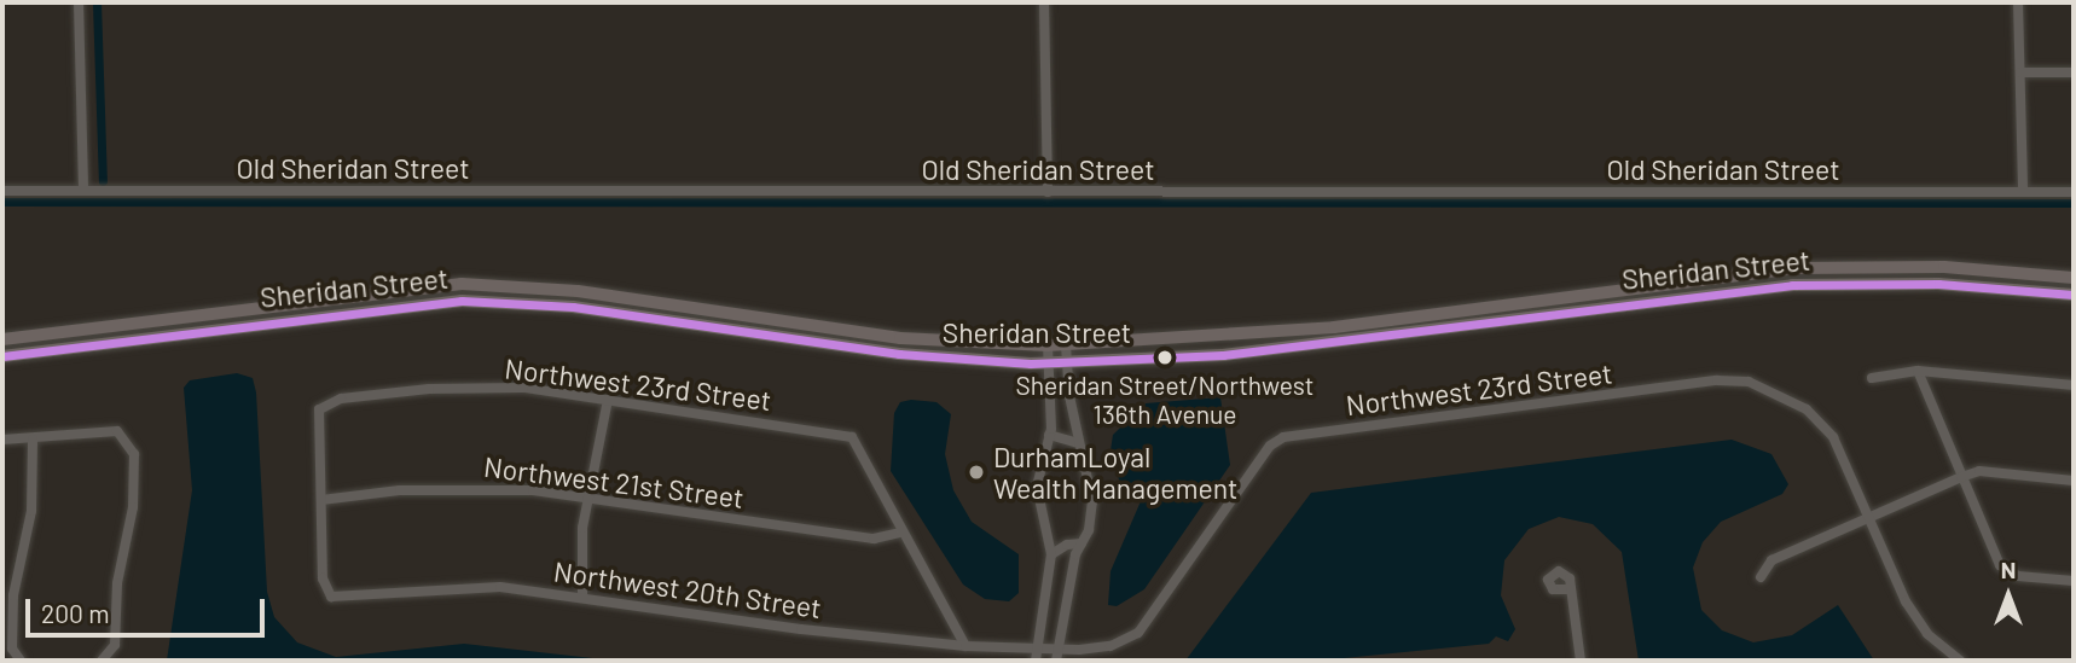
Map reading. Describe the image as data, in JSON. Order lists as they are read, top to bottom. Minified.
{"streets":{"main road":["Sheridan Street"],"street":["Old Sheridan Street","Northwest 23rd Street","Northwest 21st Street","Northwest 20th Street"]},"crossings":[["Northwest 23rd Street","Northwest 21st Street"],["Northwest 23rd Street","Northwest 20th Street"],["Northwest 21st Street","Northwest 20th Street"]],"places":["Sheridan Street/Northwest 136th Avenue","DurhamLoyal Wealth Management"],"scale_bar":"200 m","north":"top"}
